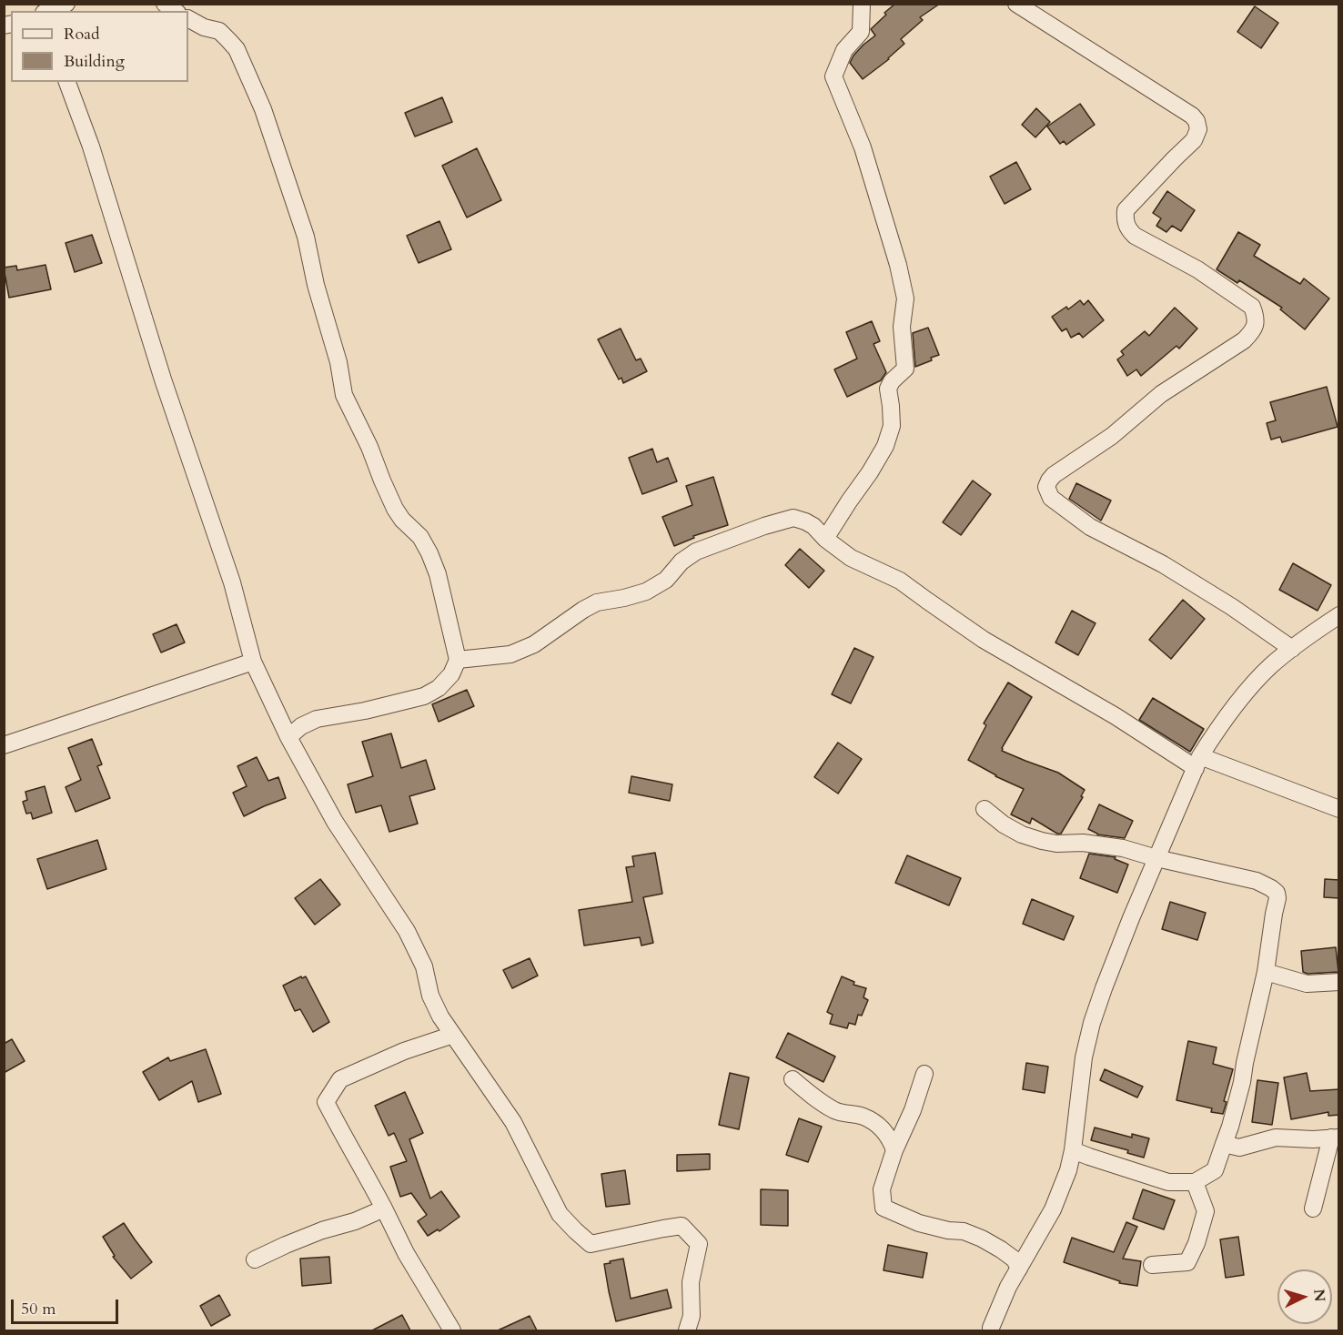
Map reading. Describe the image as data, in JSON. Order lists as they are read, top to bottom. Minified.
{"legend":["Road","Building"],"scale_bar":"50 m","north":"right"}
